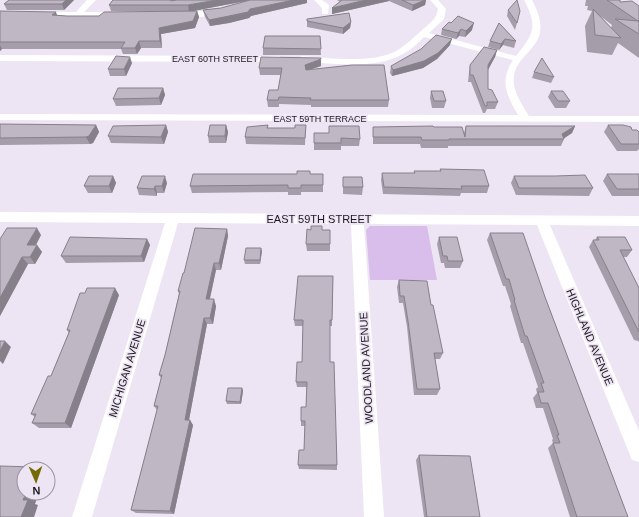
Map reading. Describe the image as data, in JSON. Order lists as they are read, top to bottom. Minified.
{"streets":{"street":["EAST 60TH STREET","EAST 59TH TERRACE","EAST 59TH STREET","HIGHLAND AVENUE","MICHIGAN AVENUE","WOODLAND AVENUE"]},"crossings":[["EAST 59TH STREET","HIGHLAND AVENUE"],["EAST 59TH STREET","MICHIGAN AVENUE"],["EAST 59TH STREET","WOODLAND AVENUE"]],"north":"bottom"}
